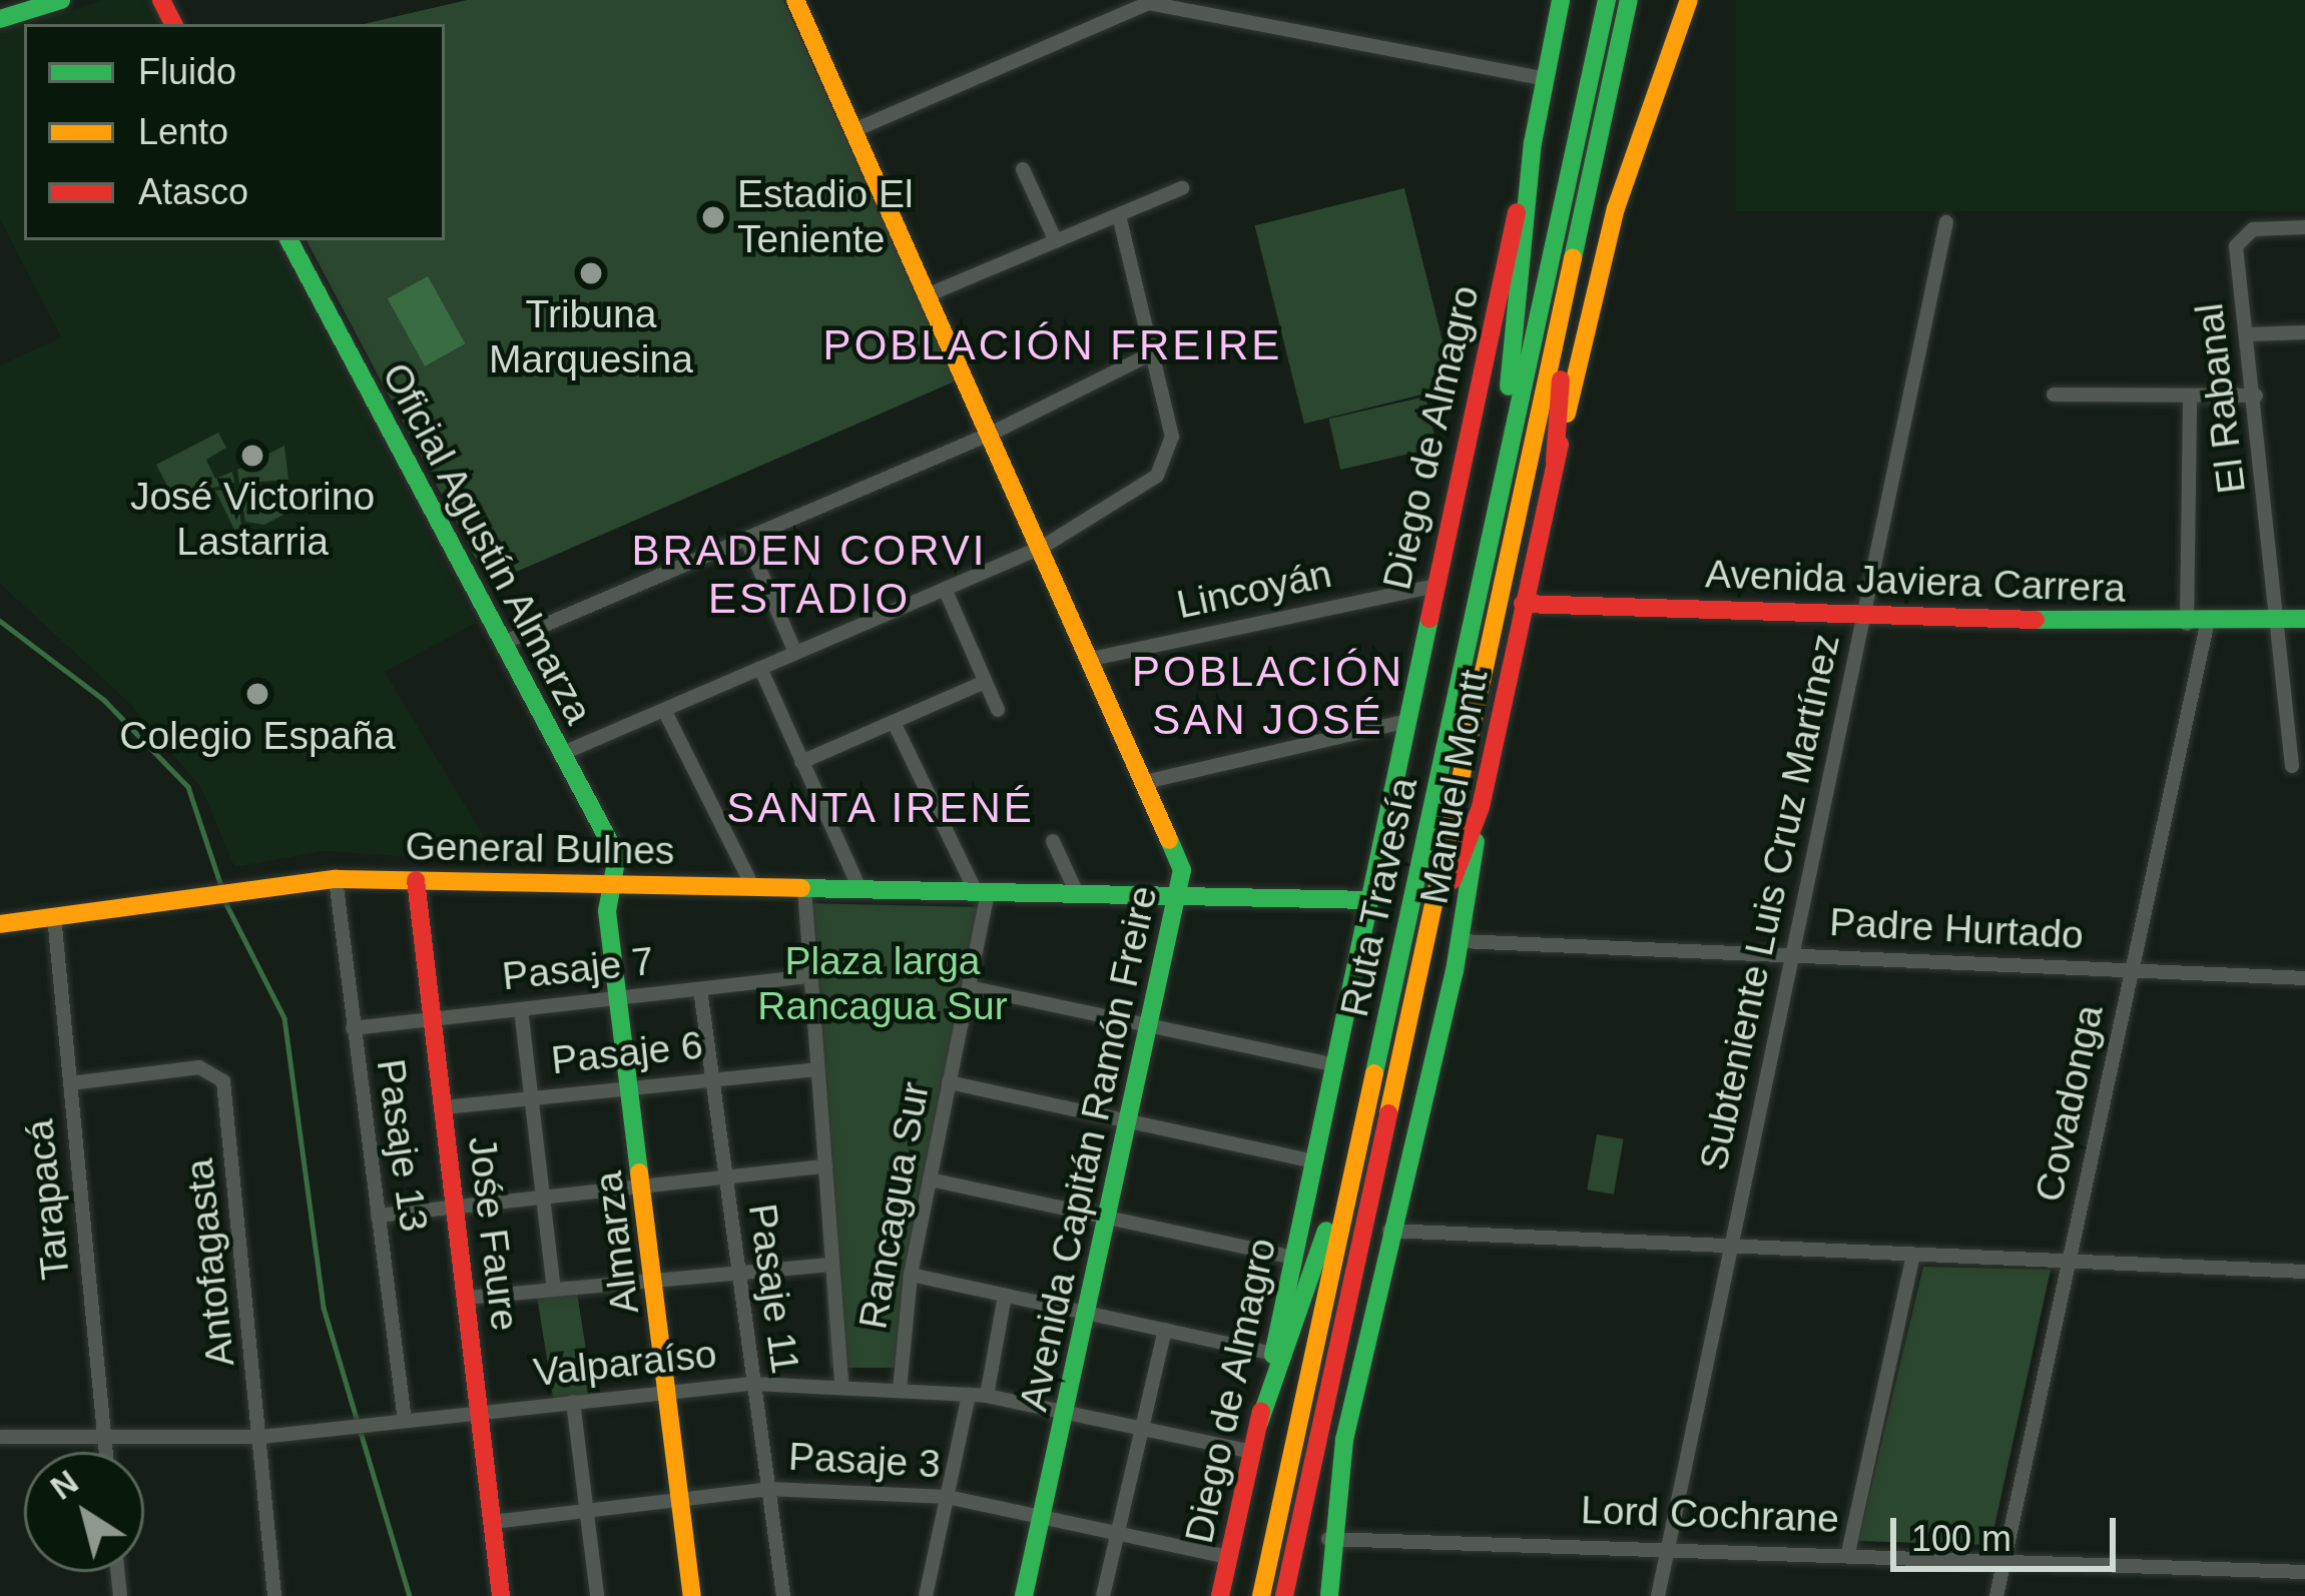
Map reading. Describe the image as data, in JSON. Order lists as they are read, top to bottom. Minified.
{"streets":{"main road":["Diego de Almagro","Oficial Agustín Almarza","Avenida Javiera Carrera","Manuel Montt","General Bulnes","Ruta Travesía","Avenida Capitán Ramón Freire","Jośe Faure","Almarza"],"street":["El Rabanal","Lincoyán","Subteniente Luis Cruz Martínez","Padre Hurtado","Pasaje 7","Pasaje 6","Covadonga","Pasaje 13","Tarapacá","Rancagua Sur","Antofagasta","Pasaje 11","Valparaíso","Pasaje 3","Lord Cochrane"]},"crossings":[["El Rabanal","Avenida Javiera Carrera"],["Diego de Almagro","Lincoyán"],["Diego de Almagro","General Bulnes"],["Diego de Almagro","Valparaíso"],["Diego de Almagro","Pasaje 3"],["Oficial Agustín Almarza","General Bulnes"],["Oficial Agustín Almarza","Almarza"],["Avenida Javiera Carrera","Manuel Montt"],["Avenida Javiera Carrera","Subteniente Luis Cruz Martínez"],["Avenida Javiera Carrera","Covadonga"],["Lincoyán","Avenida Capitán Ramón Freire"],["Manuel Montt","Padre Hurtado"],["Manuel Montt","Lord Cochrane"],["General Bulnes","Pasaje 13"],["General Bulnes","Avenida Capitán Ramón Freire"],["General Bulnes","Tarapacá"],["General Bulnes","Rancagua Sur"],["General Bulnes","Jośe Faure"],["General Bulnes","Almarza"],["Subteniente Luis Cruz Martínez","Padre Hurtado"],["Subteniente Luis Cruz Martínez","Lord Cochrane"],["Padre Hurtado","Covadonga"],["Pasaje 7","Pasaje 13"],["Pasaje 7","Rancagua Sur"],["Pasaje 7","Jośe Faure"],["Pasaje 7","Almarza"],["Pasaje 7","Pasaje 11"],["Pasaje 6","Rancagua Sur"],["Pasaje 6","Jośe Faure"],["Pasaje 6","Almarza"],["Pasaje 6","Pasaje 11"],["Covadonga","Lord Cochrane"],["Pasaje 13","Valparaíso"],["Avenida Capitán Ramón Freire","Valparaíso"],["Avenida Capitán Ramón Freire","Pasaje 3"],["Tarapacá","Antofagasta"],["Tarapacá","Valparaíso"],["Rancagua Sur","Valparaíso"],["Jośe Faure","Valparaíso"],["Jośe Faure","Pasaje 3"],["Almarza","Valparaíso"],["Almarza","Pasaje 3"],["Antofagasta","Valparaíso"],["Pasaje 11","Valparaíso"],["Pasaje 11","Pasaje 3"]],"districts":["POBLACIÓN FREIRE","BRADEN CORVI ESTADIO","POBLACIÓN SAN JOSÉ","SANTA IRENÉ"],"parks":["Plaza larga Rancagua Sur"],"places":["Estadio El Teniente","Tribuna Marquesina","José Victorino Lastarria","Colegio España"],"legend":["Fluido","Lento","Atasco"],"scale_bar":"100 m","north":"top left"}
